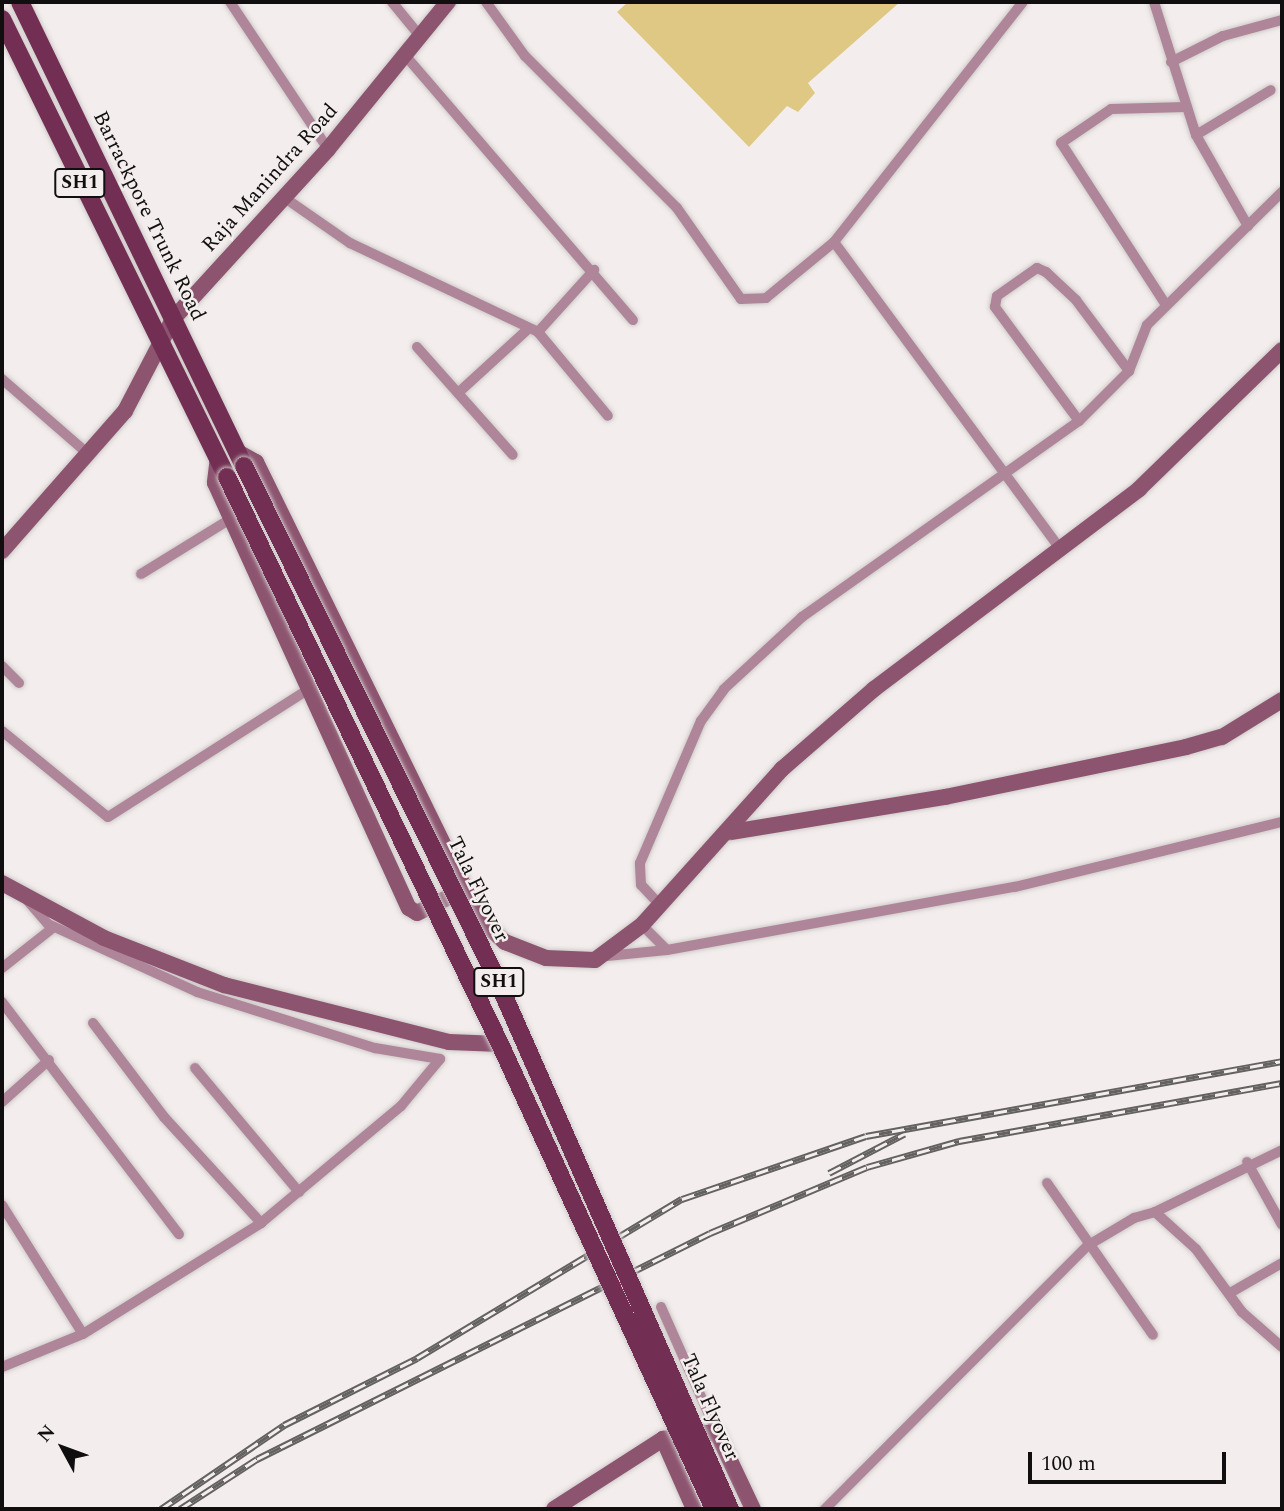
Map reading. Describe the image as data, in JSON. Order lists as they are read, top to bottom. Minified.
{"streets":{"main road":["SH1","Barrackpore Trunk Road","Tala Flyover"],"street":["Raja Manindra Road"]},"crossings":[["Raja Manindra Road","SH1"],["Raja Manindra Road","Barrackpore Trunk Road"],["SH1","Tala Flyover"],["Barrackpore Trunk Road","Tala Flyover"]],"scale_bar":"100 m","north":"top left"}
